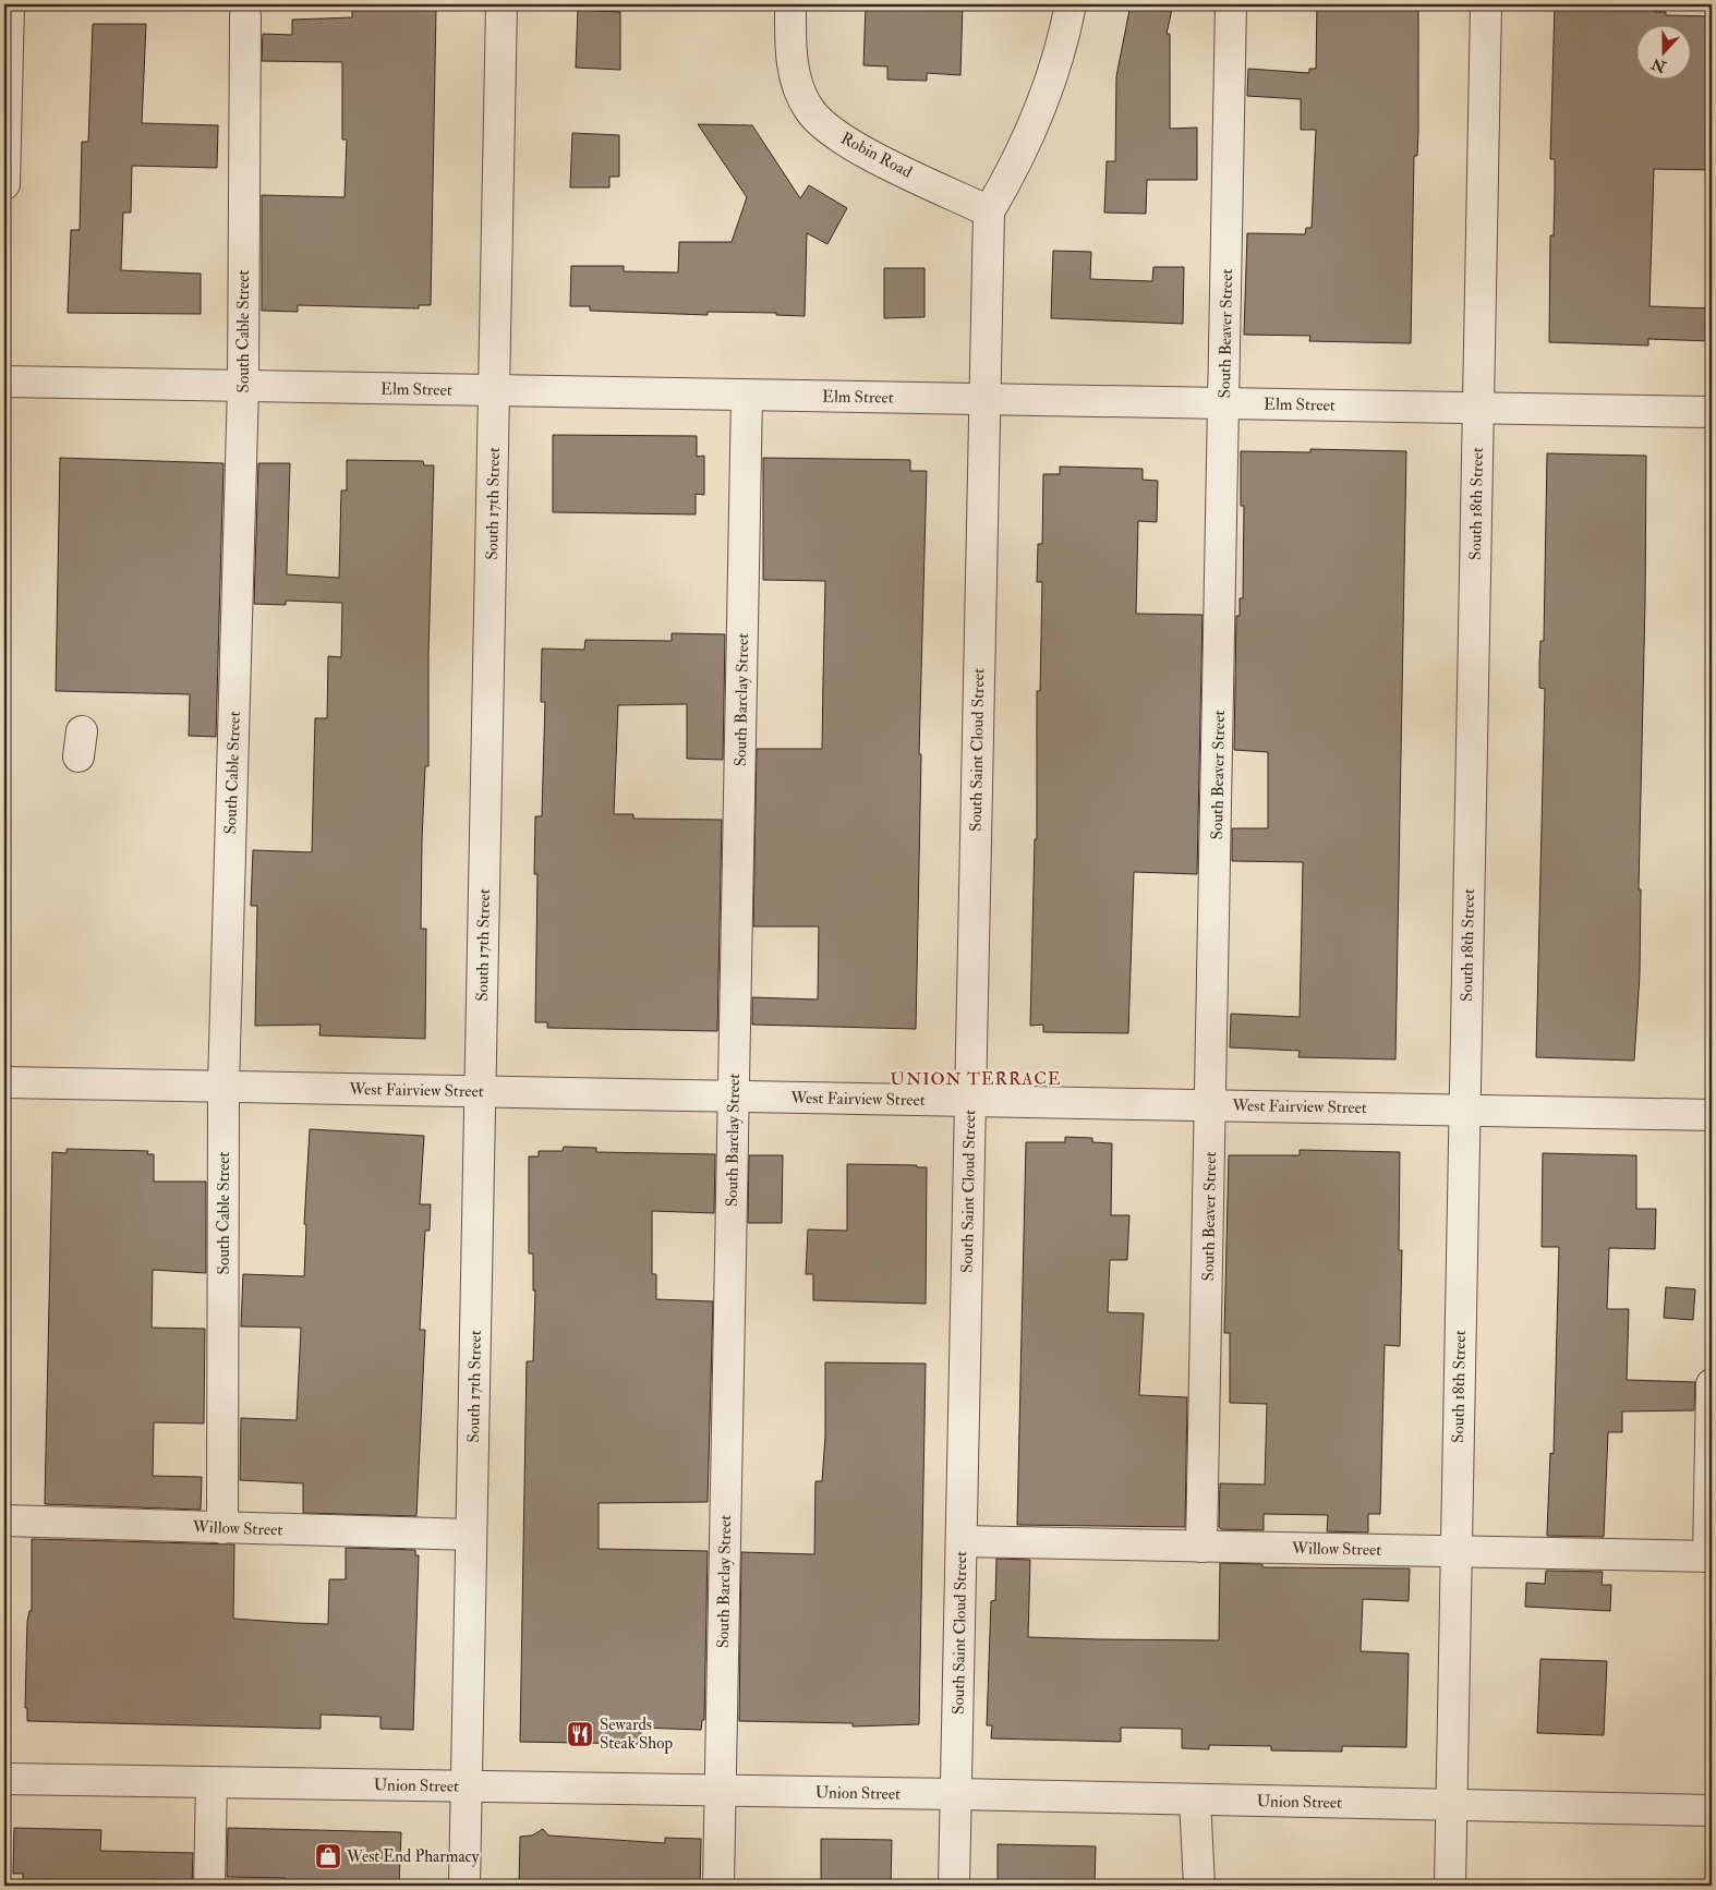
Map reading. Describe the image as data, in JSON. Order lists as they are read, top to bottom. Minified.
{"streets":{"street":["Robin Road","South Cable Street","South Beaver Street","Elm Street","South 17th Street","South 18th Street","South Barclay Street","South Saint Cloud Street","West Fairview Street","Willow Street","Union Street"]},"crossings":[["Robin Road","South Saint Cloud Street"],["South Cable Street","Elm Street"],["South Cable Street","West Fairview Street"],["South Cable Street","Willow Street"],["South Beaver Street","Elm Street"],["South Beaver Street","West Fairview Street"],["South Beaver Street","Willow Street"],["Elm Street","South 17th Street"],["Elm Street","South 18th Street"],["Elm Street","South Barclay Street"],["Elm Street","South Saint Cloud Street"],["South 17th Street","West Fairview Street"],["South 17th Street","Willow Street"],["South 17th Street","Union Street"],["South 18th Street","West Fairview Street"],["South 18th Street","Willow Street"],["South 18th Street","Union Street"],["South Barclay Street","West Fairview Street"],["South Barclay Street","Union Street"],["South Saint Cloud Street","West Fairview Street"],["South Saint Cloud Street","Willow Street"],["South Saint Cloud Street","Union Street"]],"districts":["UNION TERRACE"],"places":{"restaurant":["Sewards Steak Shop"],"shop":["West End Pharmacy"]},"north":"bottom"}
